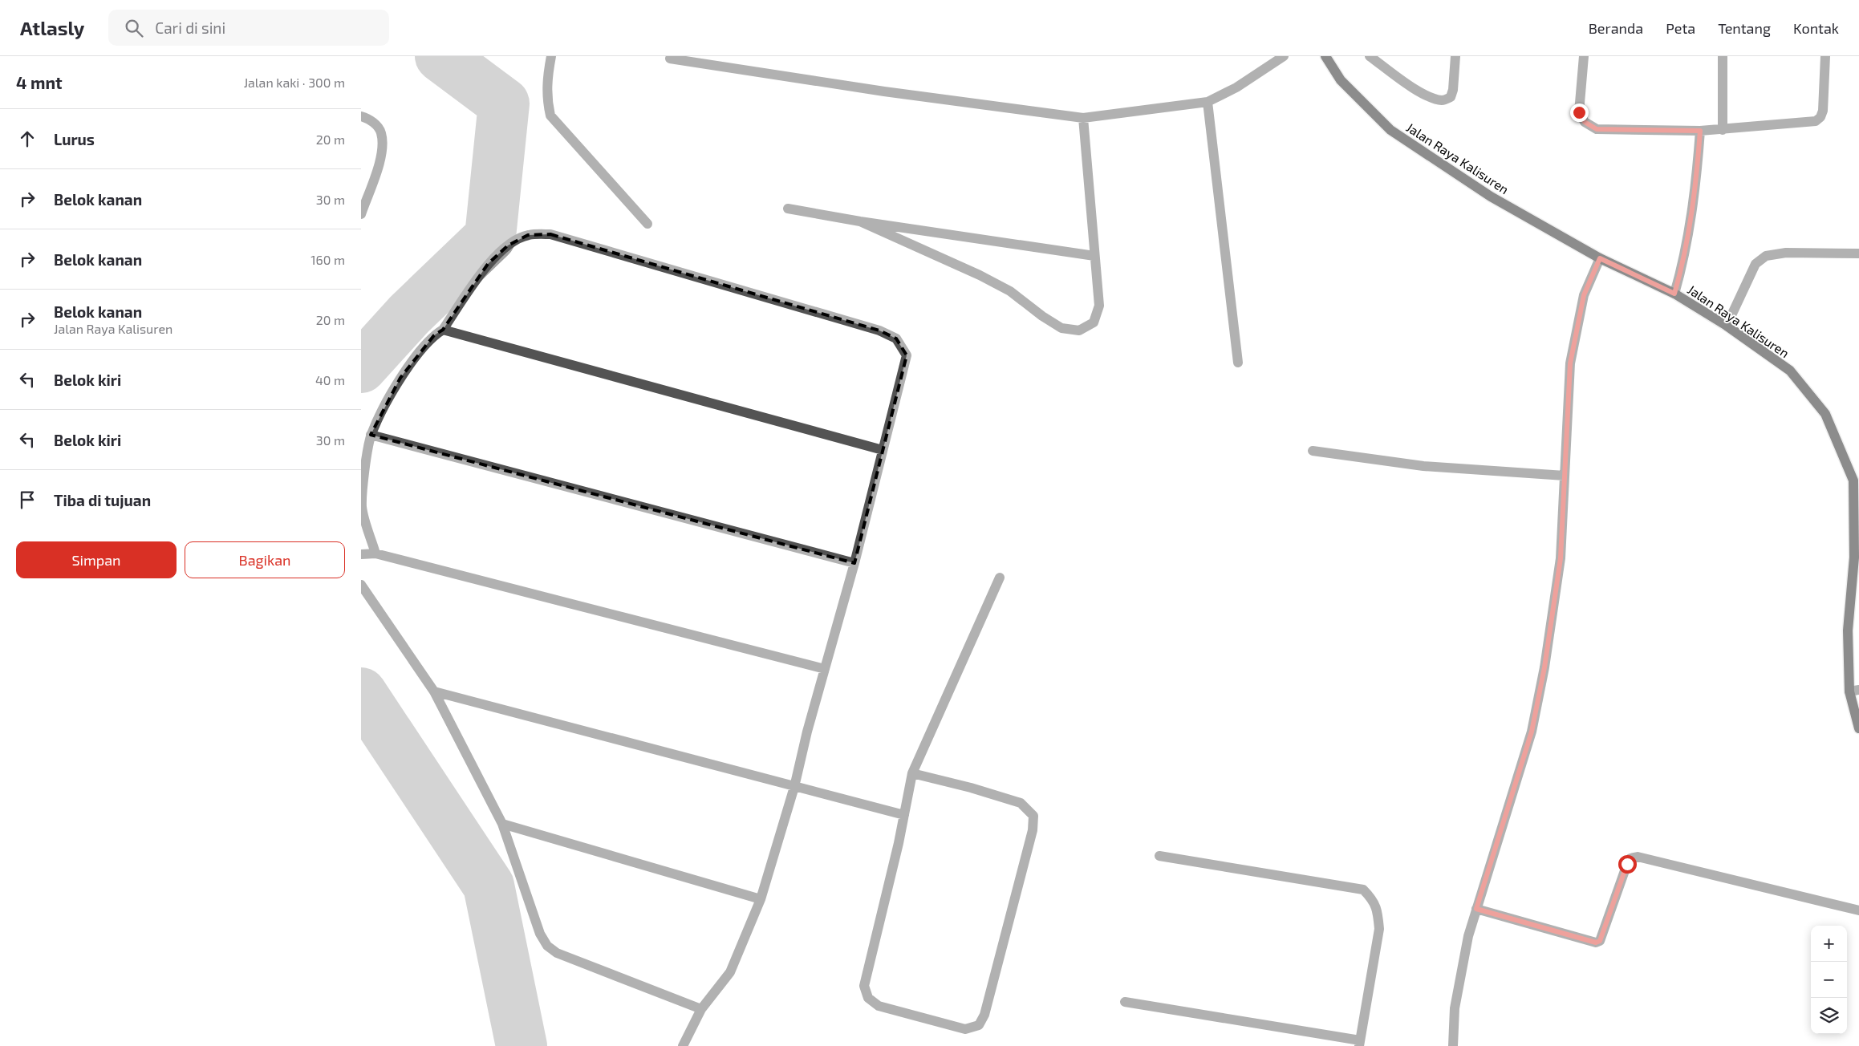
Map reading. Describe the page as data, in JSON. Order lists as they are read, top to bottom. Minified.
{"streets":{"main road":["Jalan Raya Kalisuren"]},"page":{"header":"Atlasly","search":"Cari di sini","nav":["Beranda","Peta","Tentang","Kontak"],"heading":["4 mnt","Jalan kaki · 300 m"],"list":[["Lurus","20 m"],["Belok kanan","30 m"],["Belok kanan","160 m"],["Belok kanan","Jalan Raya Kalisuren","20 m"],["Belok kiri","40 m"],["Belok kiri","30 m"],"Tiba di tujuan"],"buttons":["Simpan","Bagikan"],"map_buttons":["+","−"]}}
